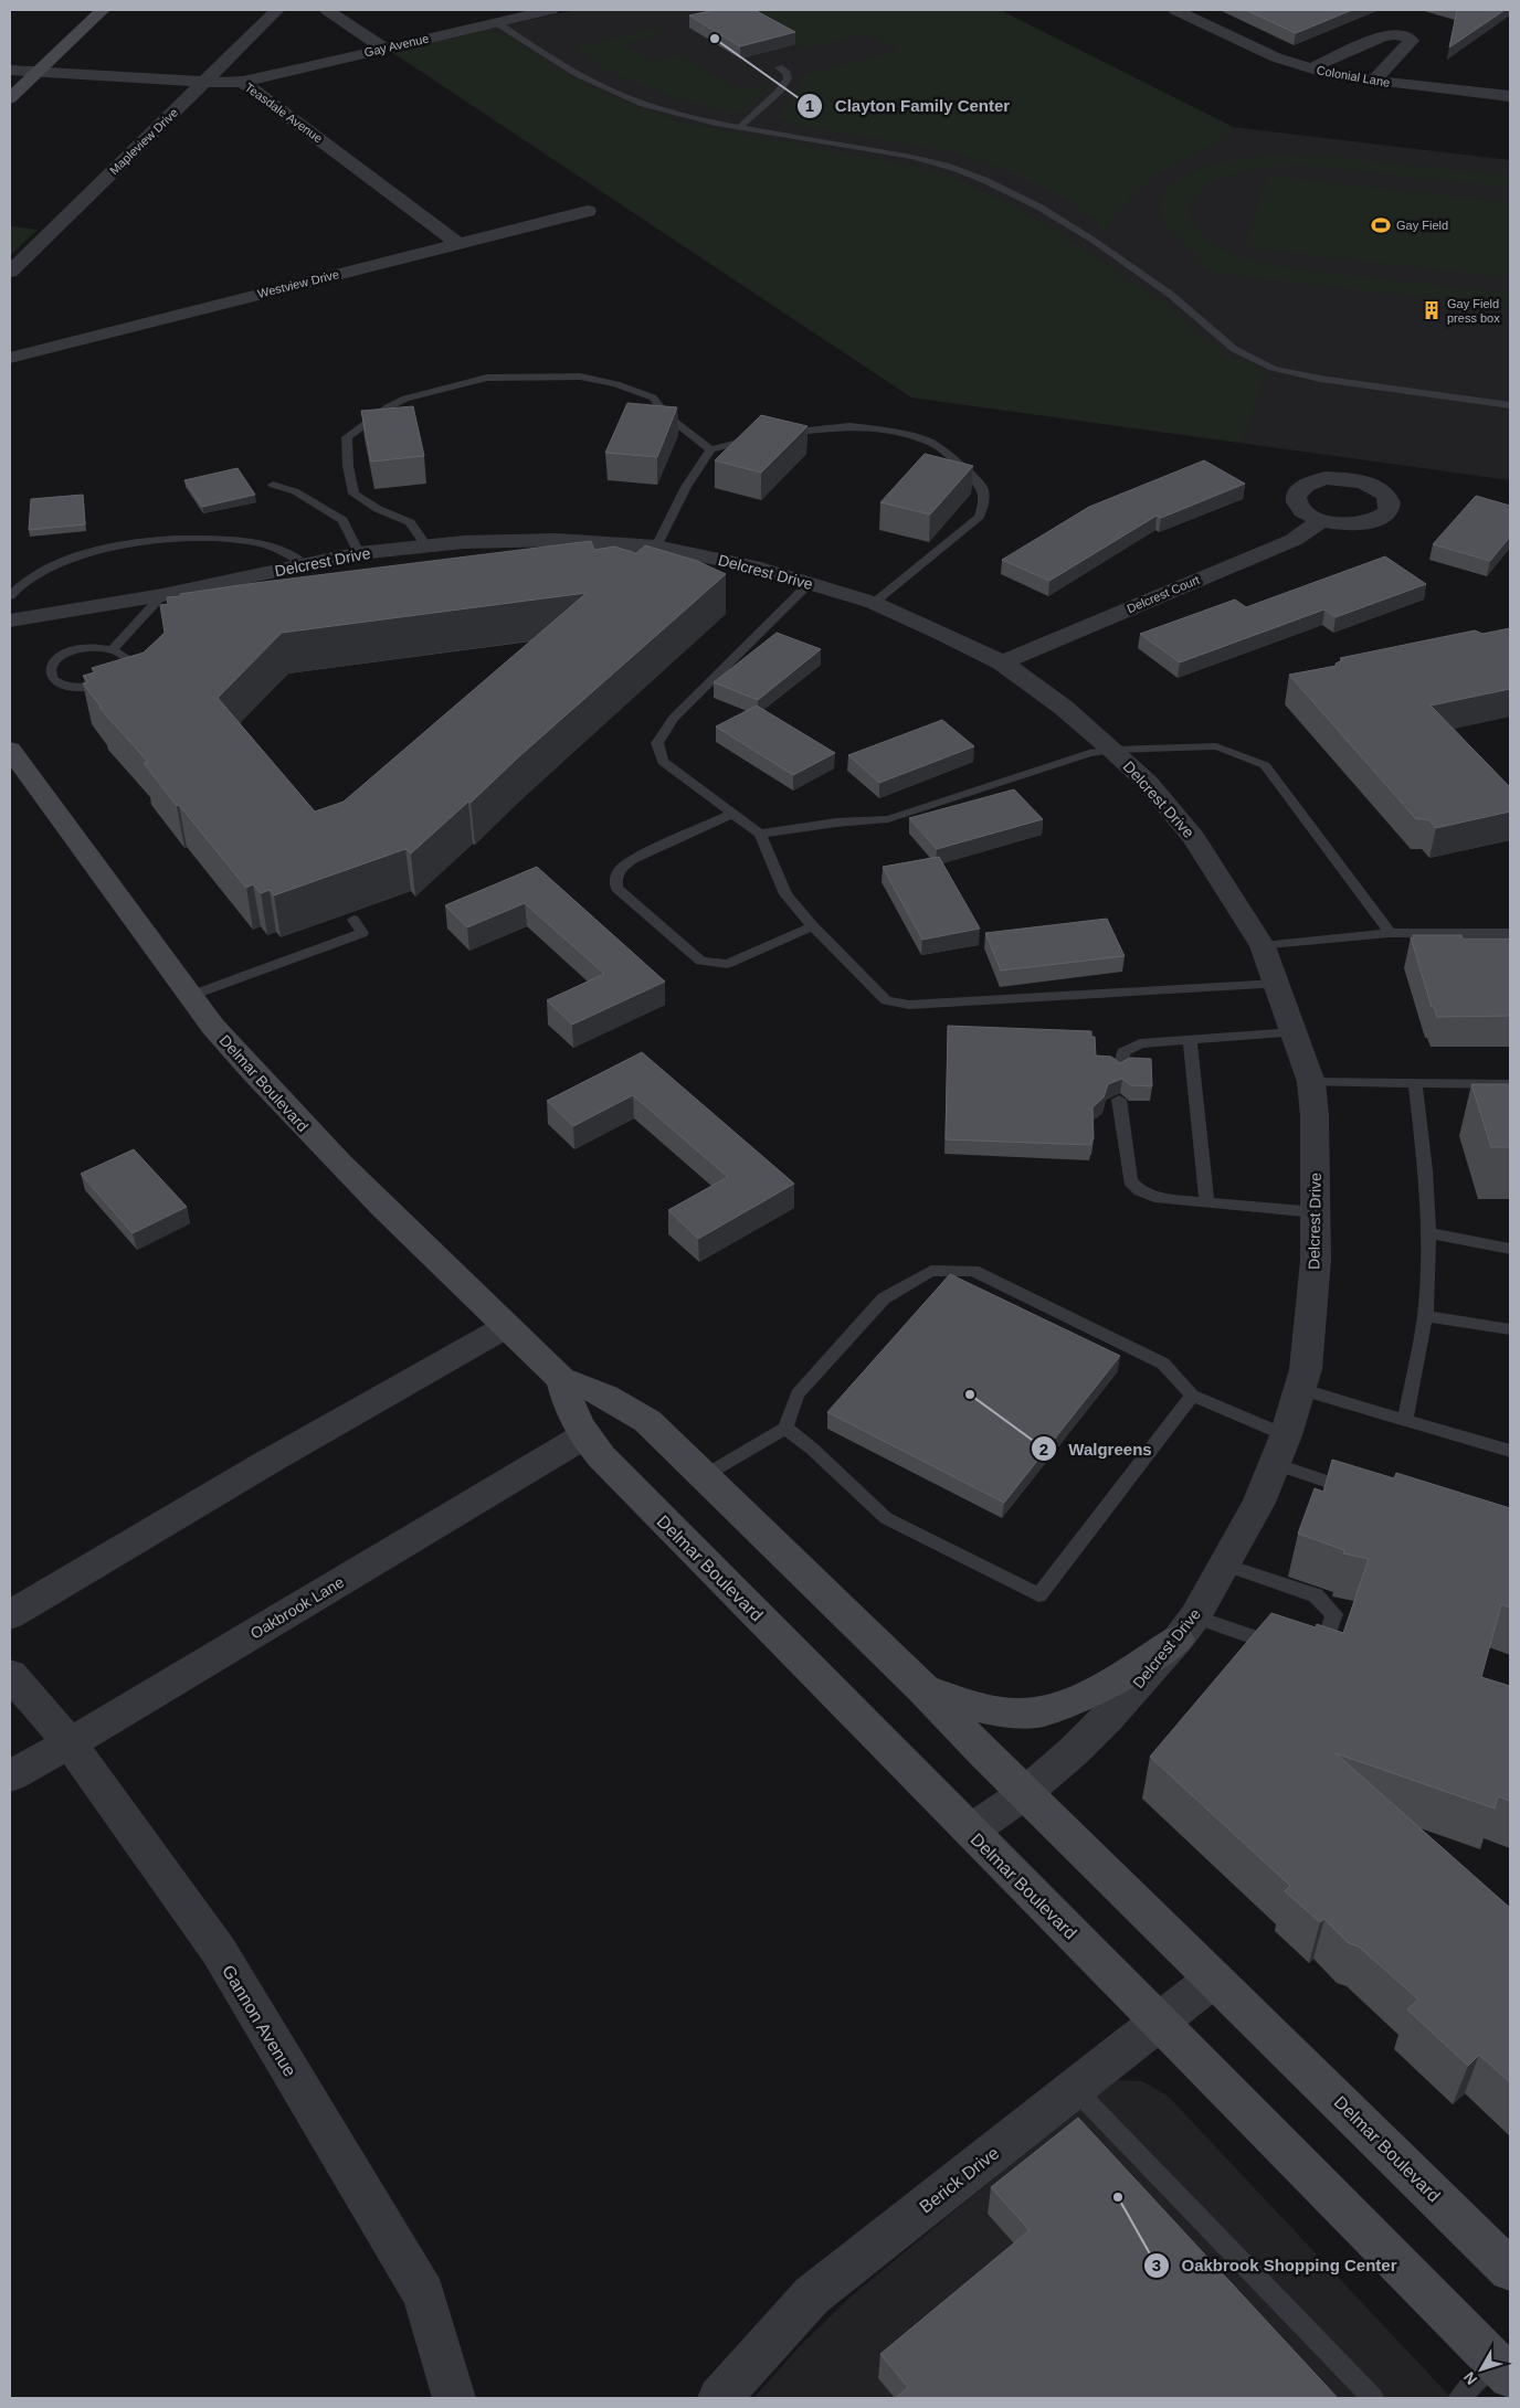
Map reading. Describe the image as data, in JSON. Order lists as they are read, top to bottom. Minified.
{"streets":{"main road":["Delmar Boulevard"],"street":["Gay Avenue","Colonial Lane","Teasdale Avenue","Mapleview Drive","Westview Drive","Delcrest Drive","Delcrest Court","Oakbrook Lane","Gannon Avenue","Berick Drive"]},"crossings":[["Gay Avenue","Teasdale Avenue"],["Teasdale Avenue","Mapleview Drive"],["Teasdale Avenue","Westview Drive"],["Delcrest Drive","Delcrest Court"],["Delcrest Drive","Delmar Boulevard"],["Delmar Boulevard","Oakbrook Lane"],["Delmar Boulevard","Berick Drive"],["Oakbrook Lane","Gannon Avenue"]],"places":{"other":["Clayton Family Center","Walgreens","Oakbrook Shopping Center"],"sports":["Gay Field"],"building":["Gay Field press box"]},"north":"bottom left"}
